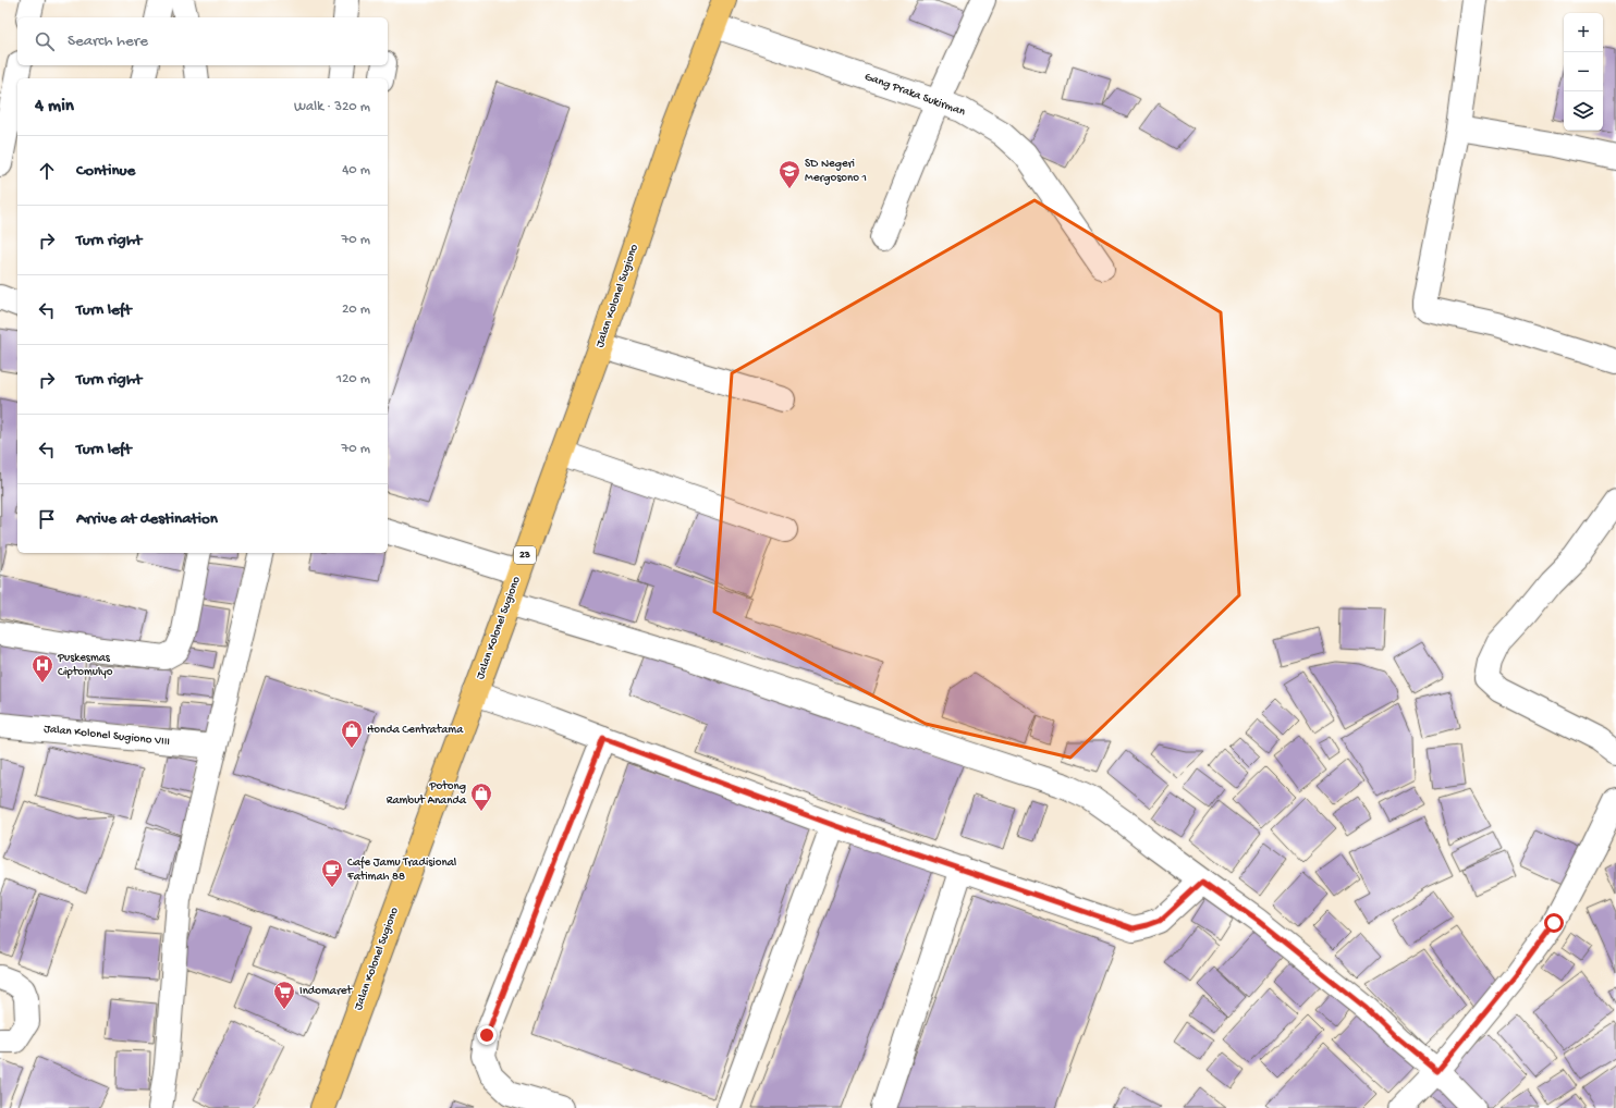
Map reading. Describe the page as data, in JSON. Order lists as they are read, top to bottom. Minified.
{"streets":{"highway":["Jalan Kolonel Sugiono","23"],"street":["Gang Praka Sukirman","Jalan Kolonel Sugiono VIII"]},"crossings":[["Gang Praka Sukirman","Jalan Kolonel Sugiono"]],"places":{"school or university":["SD Negeri Mergosono 1"],"hospital":["Puskesmas Ciptomulyo"],"shop":["Honda Centratama","Potong Rambut Ananda"],"cafe":["Cafe Jamu Tradisional Fatimah 88"],"supermarket":["Indomaret"]},"page":{"map_buttons":["+","−"],"search":"Search here","heading":["4 min","Walk · 320 m"],"list":[["Continue","40 m"],["Turn right","70 m"],["Turn left","20 m"],["Turn right","120 m"],["Turn left","70 m"],"Arrive at destination"]}}
